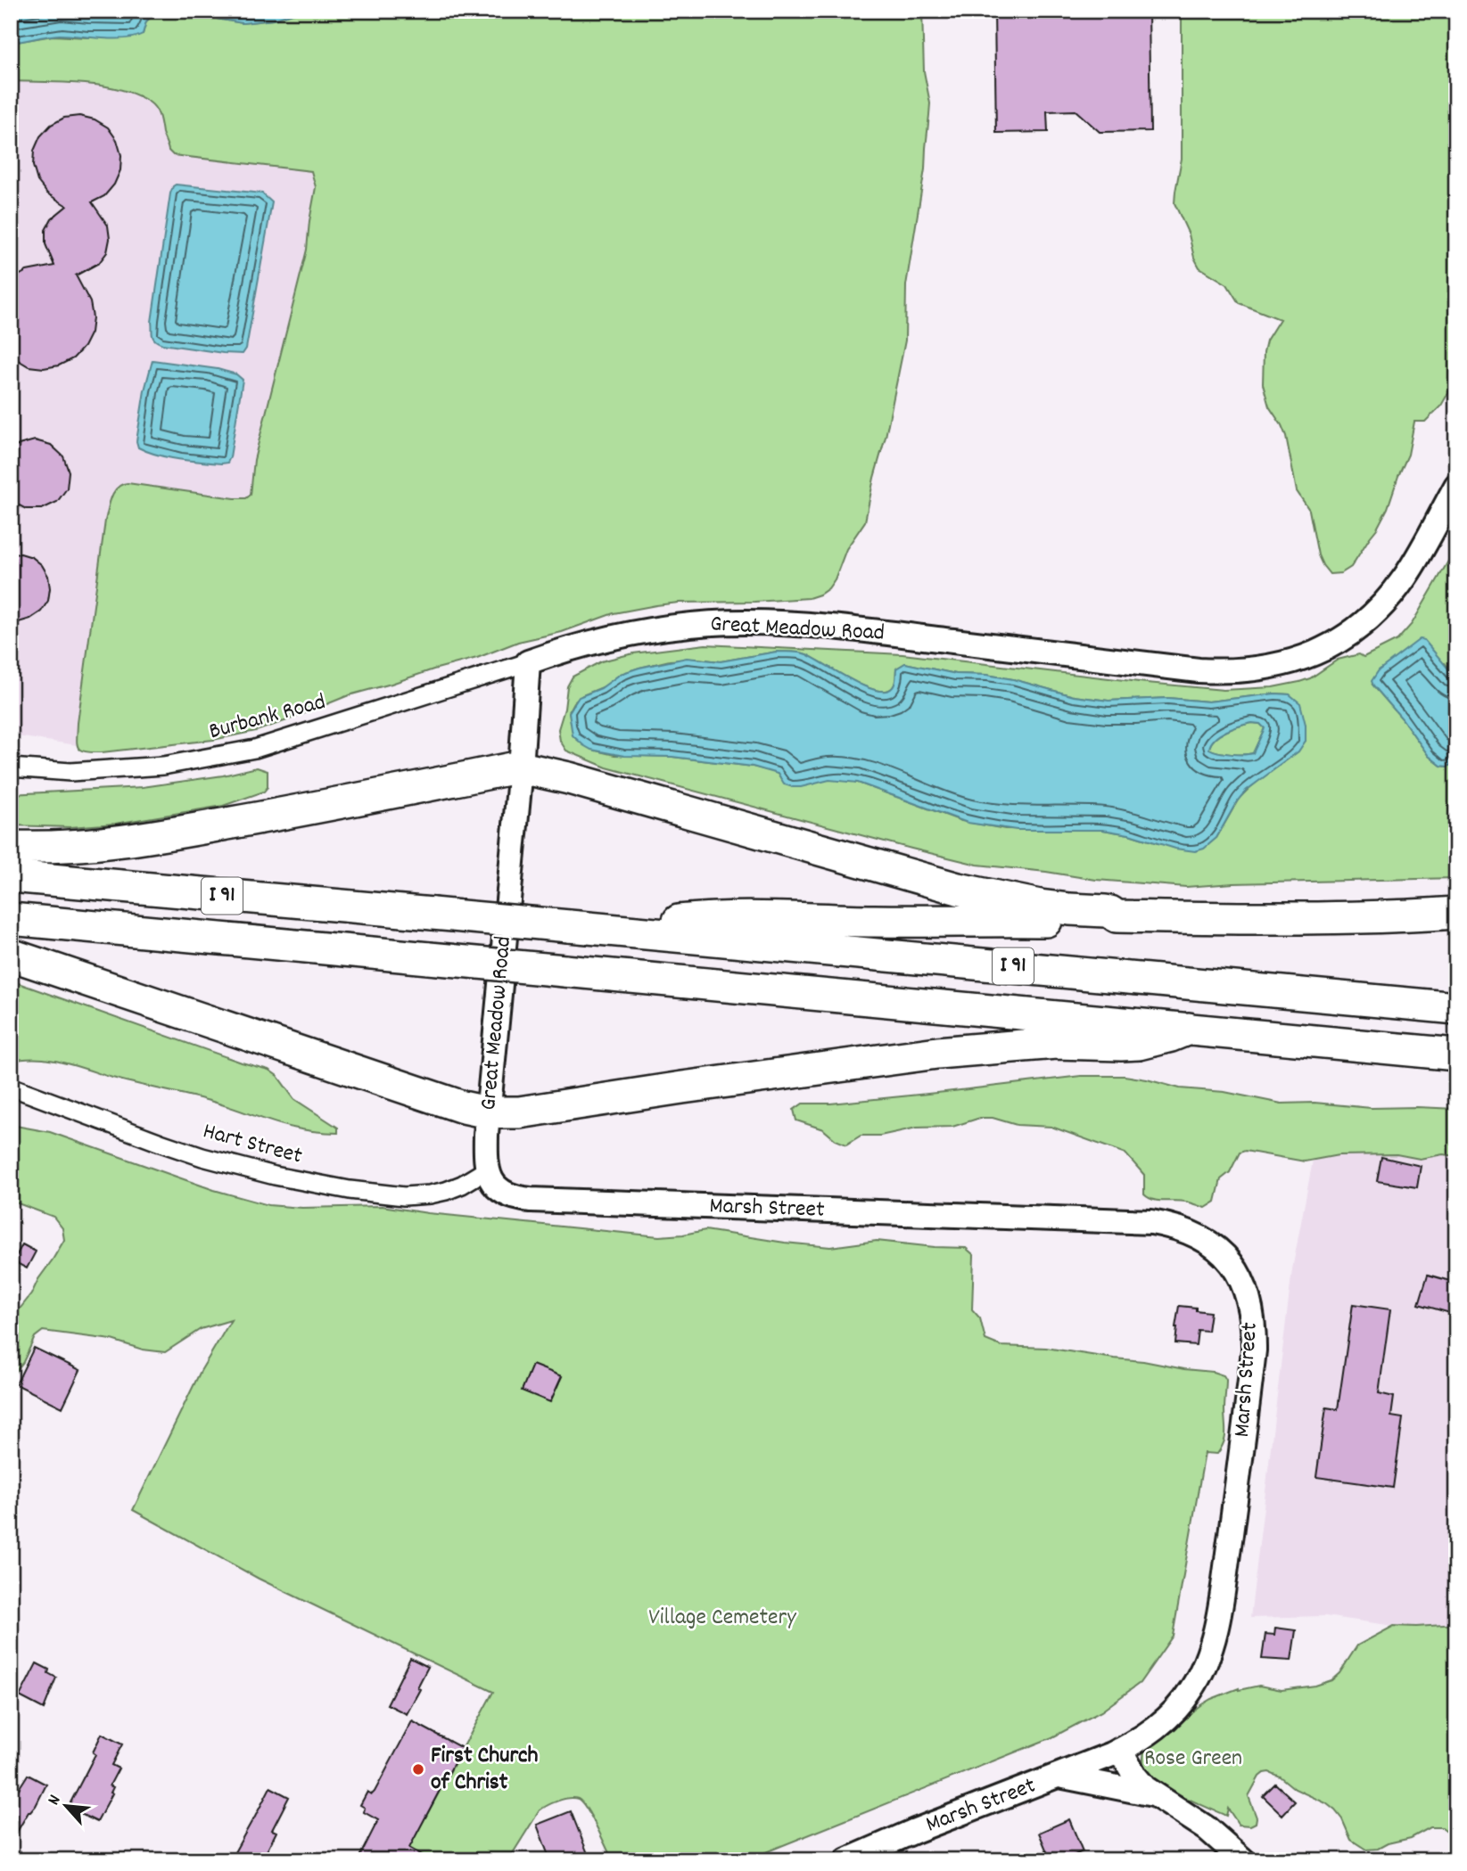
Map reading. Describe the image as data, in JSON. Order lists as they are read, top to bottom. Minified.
{"streets":{"highway":["I 91"],"street":["Great Meadow Road","Burbank Road","Hart Street","Marsh Street"]},"crossings":[["Great Meadow Road","Burbank Road"],["Great Meadow Road","Hart Street"],["Great Meadow Road","Marsh Street"],["Hart Street","Marsh Street"]],"parks":["Village Cemetery","Rose Green"],"places":["First Church of Christ"],"north":"top left"}
